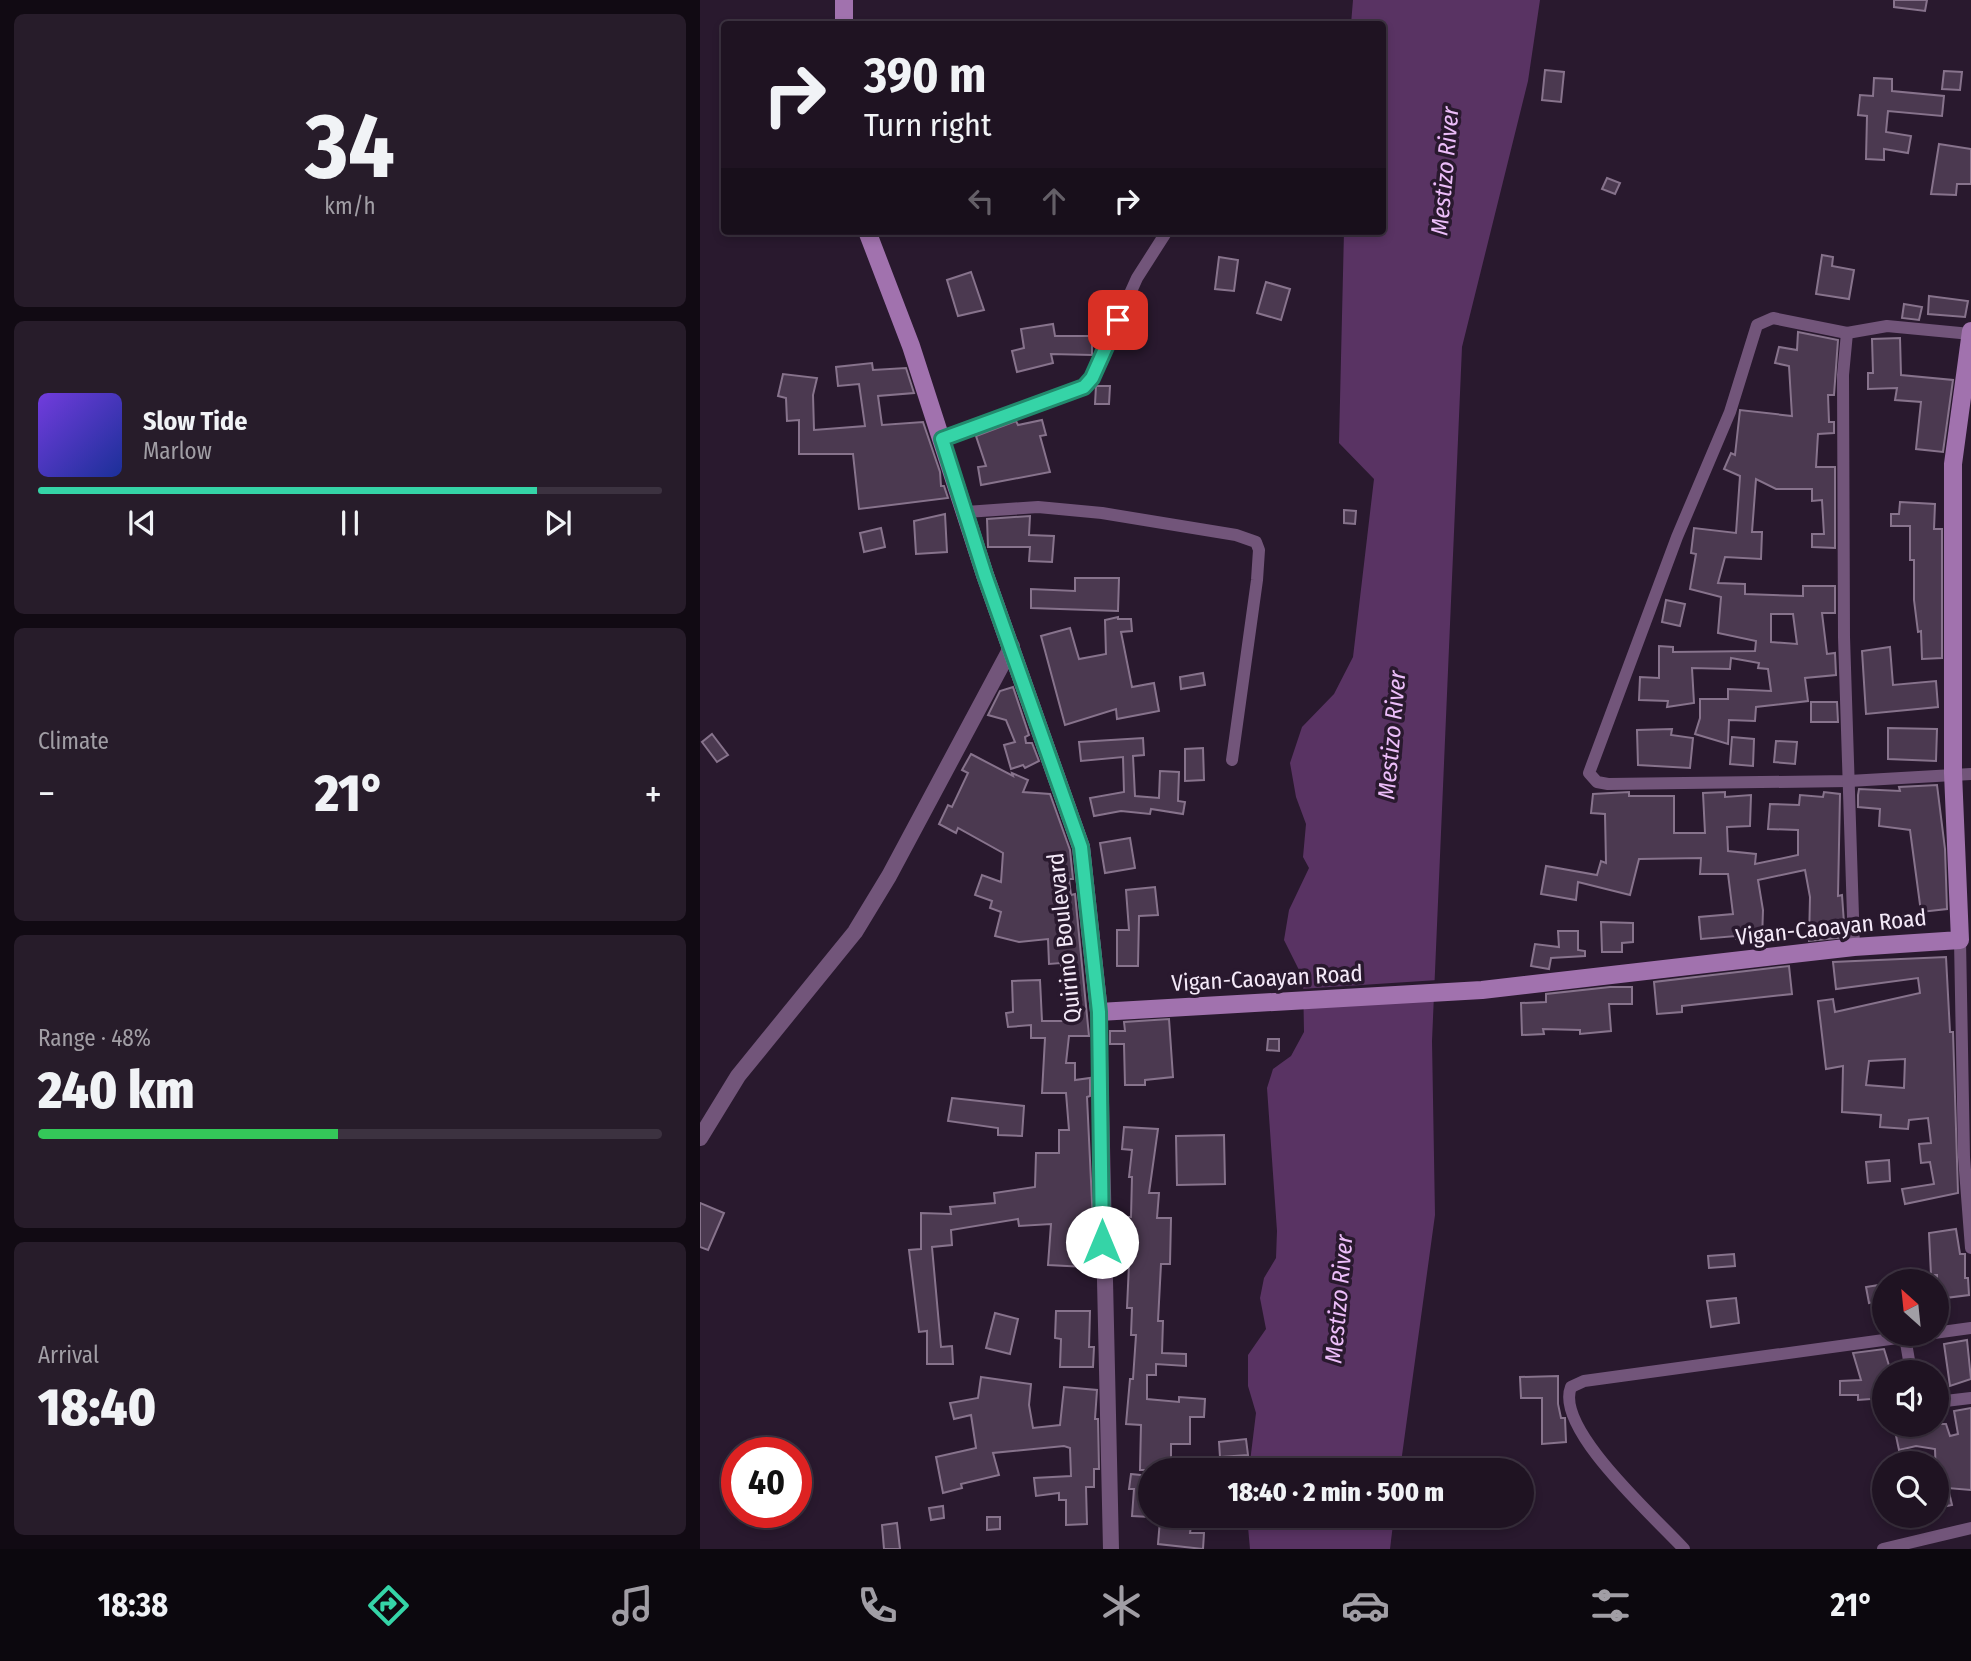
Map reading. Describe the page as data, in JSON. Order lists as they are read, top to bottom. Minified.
{"streets":{"main road":["Vigan-Caoayan Road","Quirino Boulevard"]},"crossings":[["Vigan-Caoayan Road","Quirino Boulevard"]],"water":["Mestizo River"],"north":"top left","page":{"tile":[["34","km/h"],"Climate",["Range · 48%","240 km"],["Arrival","18:40"]],"turn":["390 m","Turn right"],"song":["Slow Tide","Marlow"],"heat":["−","21°","+"],"limit":"40","trip":"18:40 · 2 min · 500 m","tabs":["18:38","21°"]}}
